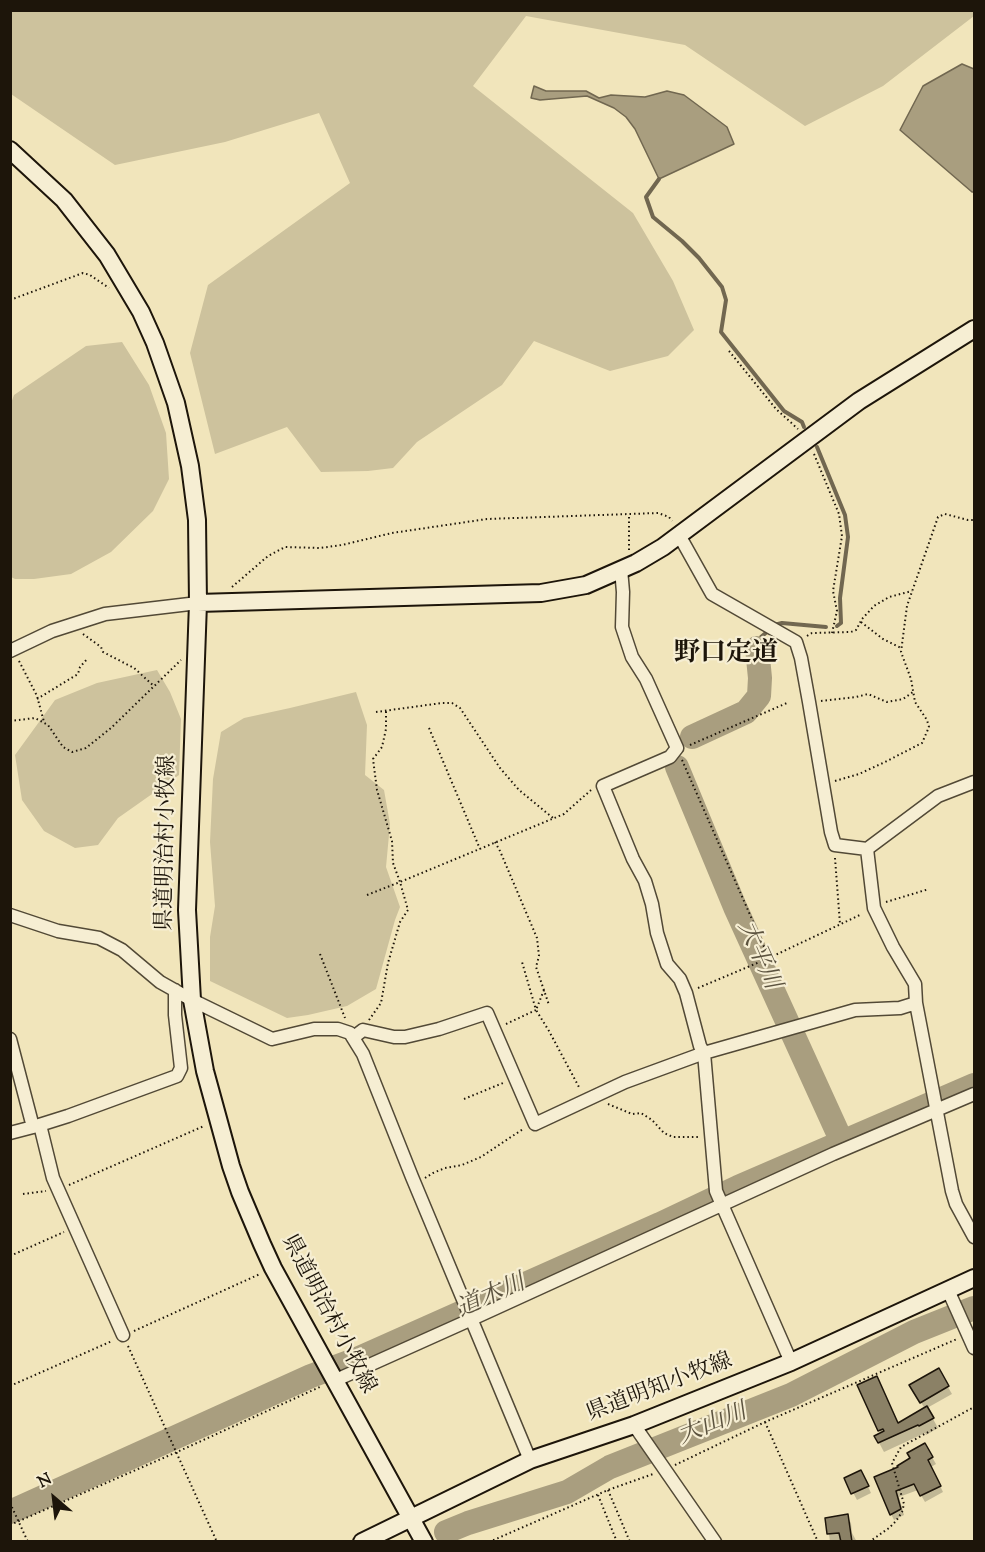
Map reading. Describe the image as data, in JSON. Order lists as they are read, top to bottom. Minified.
{"streets":{"main road":["県道明治村小牧線","県道明知小牧線"]},"crossings":[["県道明治村小牧線","県道明知小牧線"]],"districts":["野口定道"],"water":["大平川","道木川","大山川"],"north":"top left"}
